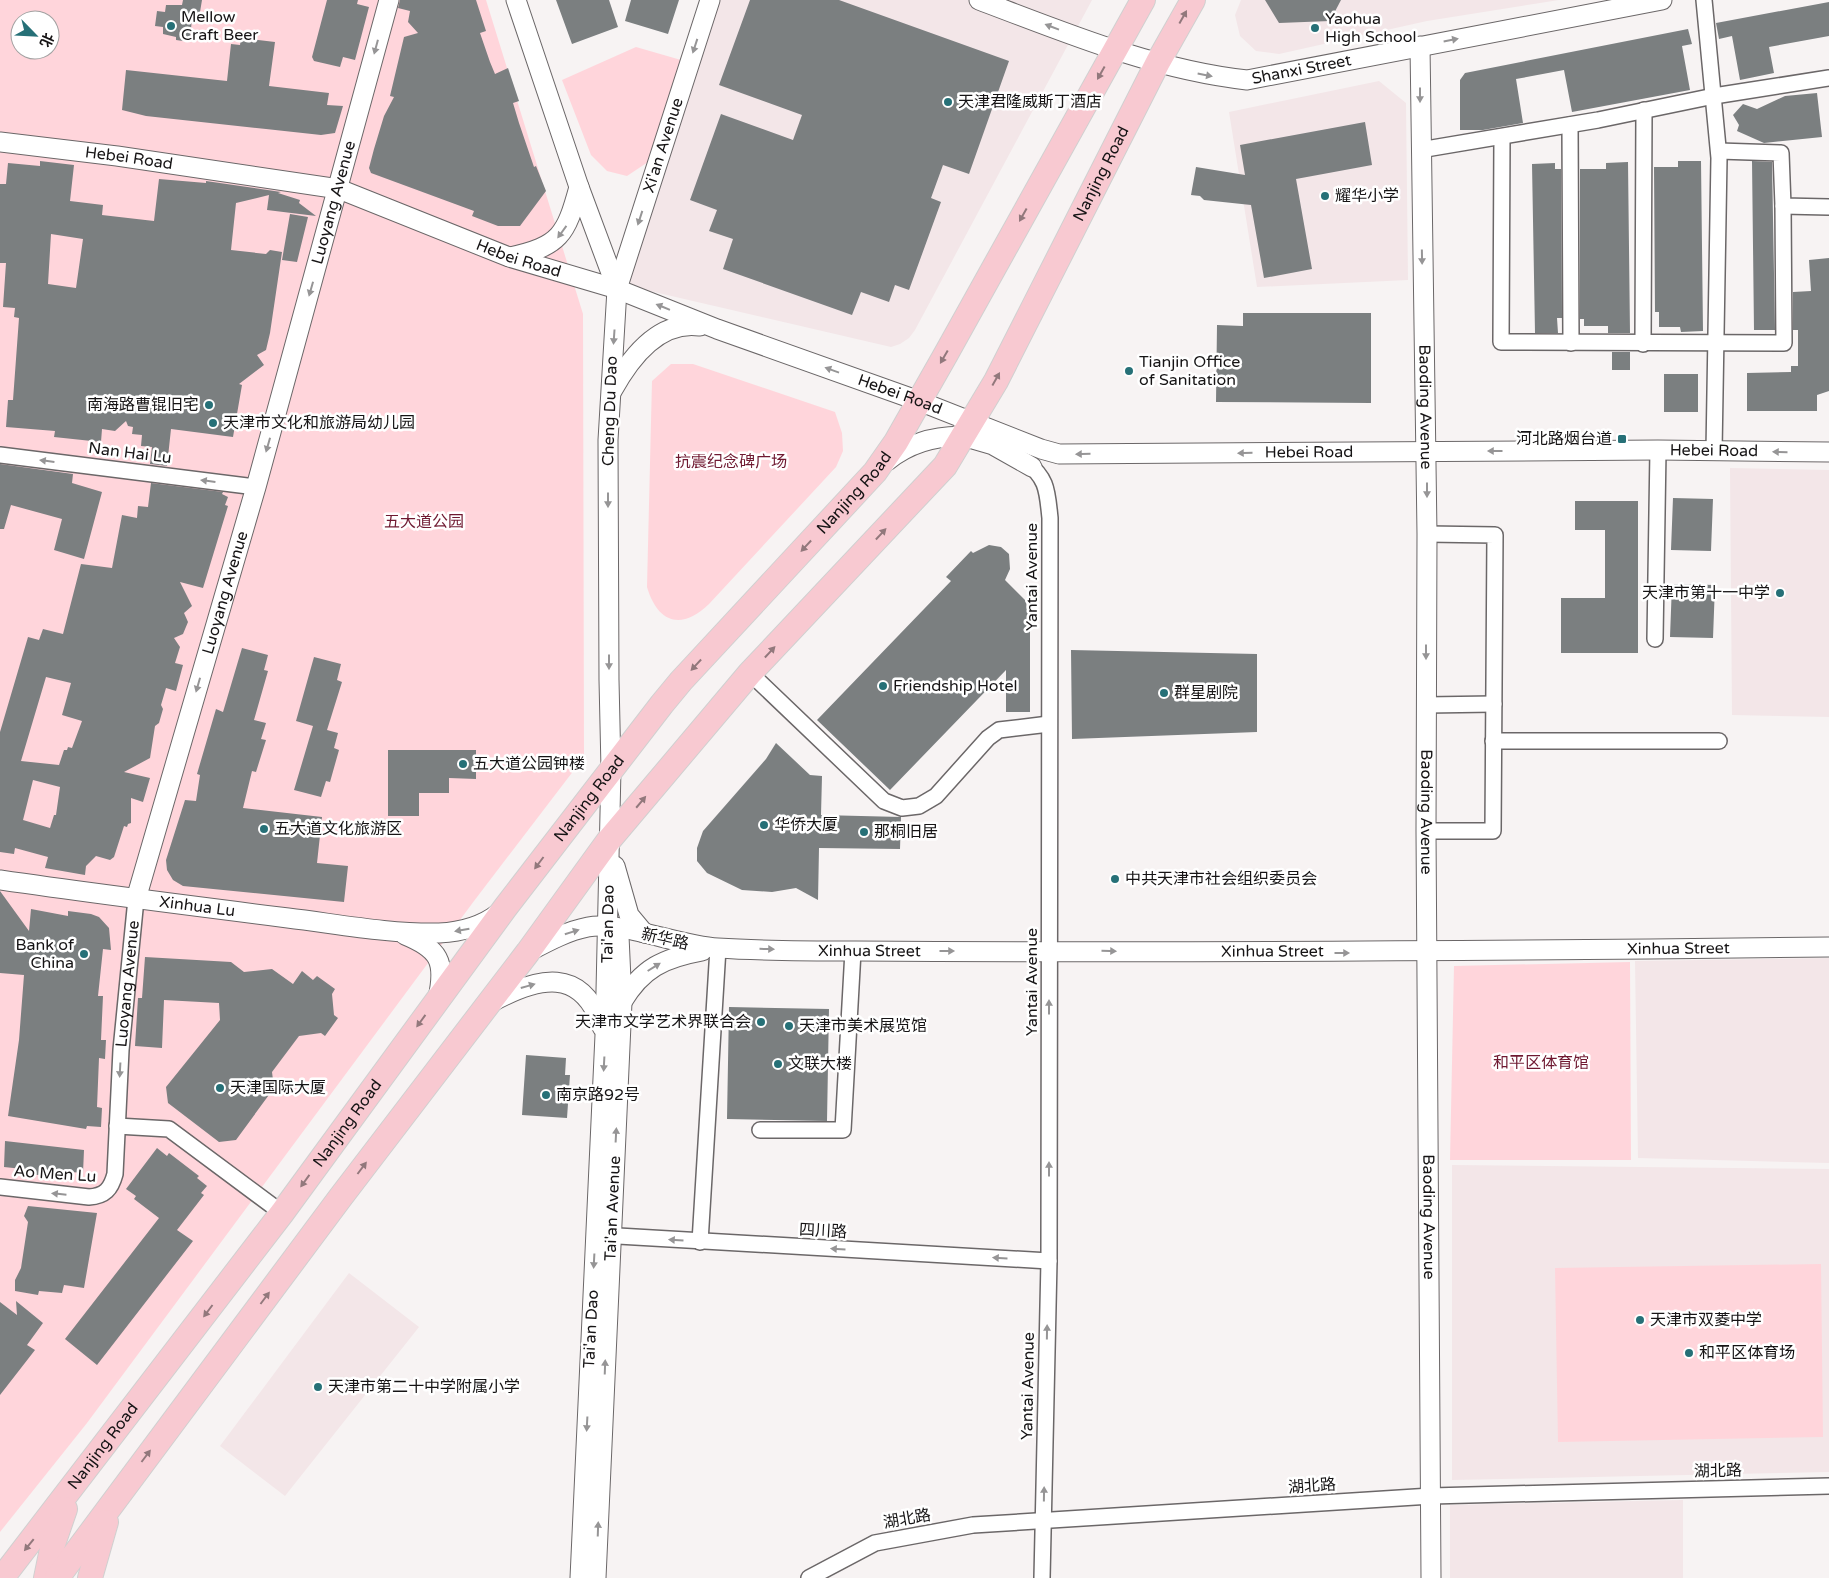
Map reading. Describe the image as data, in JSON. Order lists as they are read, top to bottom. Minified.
{"streets":{"main road":["Nanjing Road"],"street":["Shanxi Street","Xi'an Avenue","Hebei Road","Luoyang Avenue","Baoding Avenue","Cheng Du Dao","Nan Hai Lu","Yantai Avenue","Xinhua Lu","Tai'an Dao","新华路","Xinhua Street","Ao Men Lu","Tai'an Avenue","四川路","湖北路"]},"crossings":[["Shanxi Street","Nanjing Road"],["Shanxi Street","Baoding Avenue"],["Xi'an Avenue","Hebei Road"],["Xi'an Avenue","Cheng Du Dao"],["Hebei Road","Nanjing Road"],["Hebei Road","Luoyang Avenue"],["Hebei Road","Baoding Avenue"],["Hebei Road","Cheng Du Dao"],["Nanjing Road","Cheng Du Dao"],["Nanjing Road","Xinhua Lu"],["Nanjing Road","Tai'an Dao"],["Nanjing Road","新华路"],["Luoyang Avenue","Nan Hai Lu"],["Luoyang Avenue","Xinhua Lu"],["Luoyang Avenue","Ao Men Lu"],["Baoding Avenue","Xinhua Street"],["Baoding Avenue","湖北路"],["Cheng Du Dao","Tai'an Dao"],["Yantai Avenue","Xinhua Street"],["Yantai Avenue","四川路"],["Yantai Avenue","湖北路"],["Tai'an Dao","新华路"],["Tai'an Dao","Tai'an Avenue"],["Tai'an Dao","四川路"],["新华路","Xinhua Street"],["新华路","Tai'an Avenue"],["Tai'an Avenue","四川路"]],"one_way":["Xi'an Avenue","Hebei Road","Luoyang Avenue","Cheng Du Dao","Nan Hai Lu","Yantai Avenue","新华路","Xinhua Street","Ao Men Lu","四川路"],"parks":["抗震纪念碑广场","五大道公园","和平区体育馆"],"places":{"other":["Mellow Craft Beer","Yaohua High School","天津君隆威斯丁酒店","耀华小学","Tianjin Office of Sanitation","南海路曹锟旧宅","天津市文化和旅游局幼儿园","天津市第十一中学","Friendship Hotel","群星剧院","五大道公园钟楼","华侨大厦","五大道文化旅游区","那桐旧居","中共天津市社会组织委员会","Bank of China","天津市文学艺术界联合会","天津市美术展览馆","文联大楼","天津国际大厦","南京路92号","天津市双菱中学","和平区体育场","天津市第二十中学附属小学"],"transit":["河北路烟台道"]},"north":"bottom right"}
